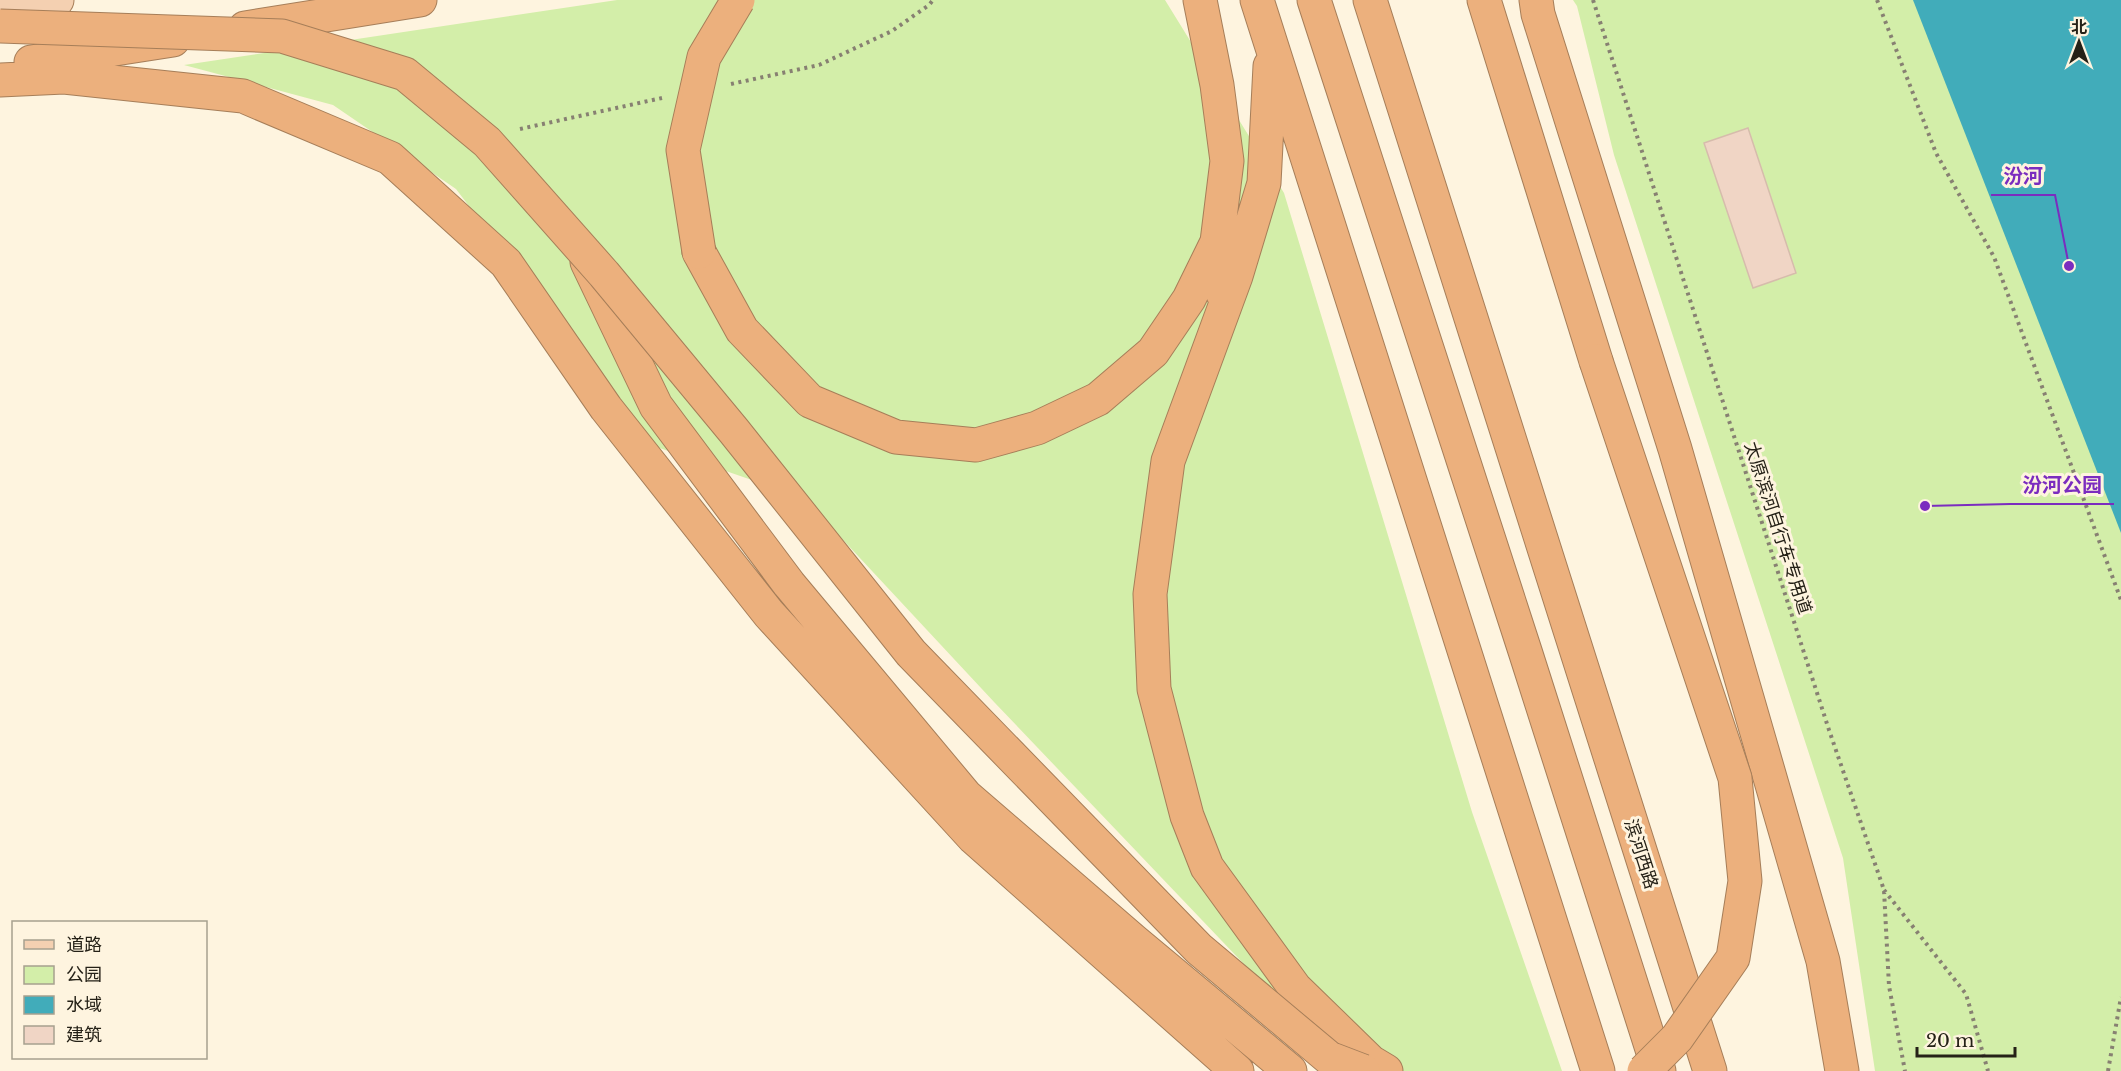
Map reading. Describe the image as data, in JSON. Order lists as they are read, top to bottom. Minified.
{"streets":{"highway":["滨河西路"],"path":["太原滨河自行车专用道"]},"places":["汾河","汾河公园"],"legend":["道路","公园","水域","建筑"],"scale_bar":"20 m","north":"top"}
